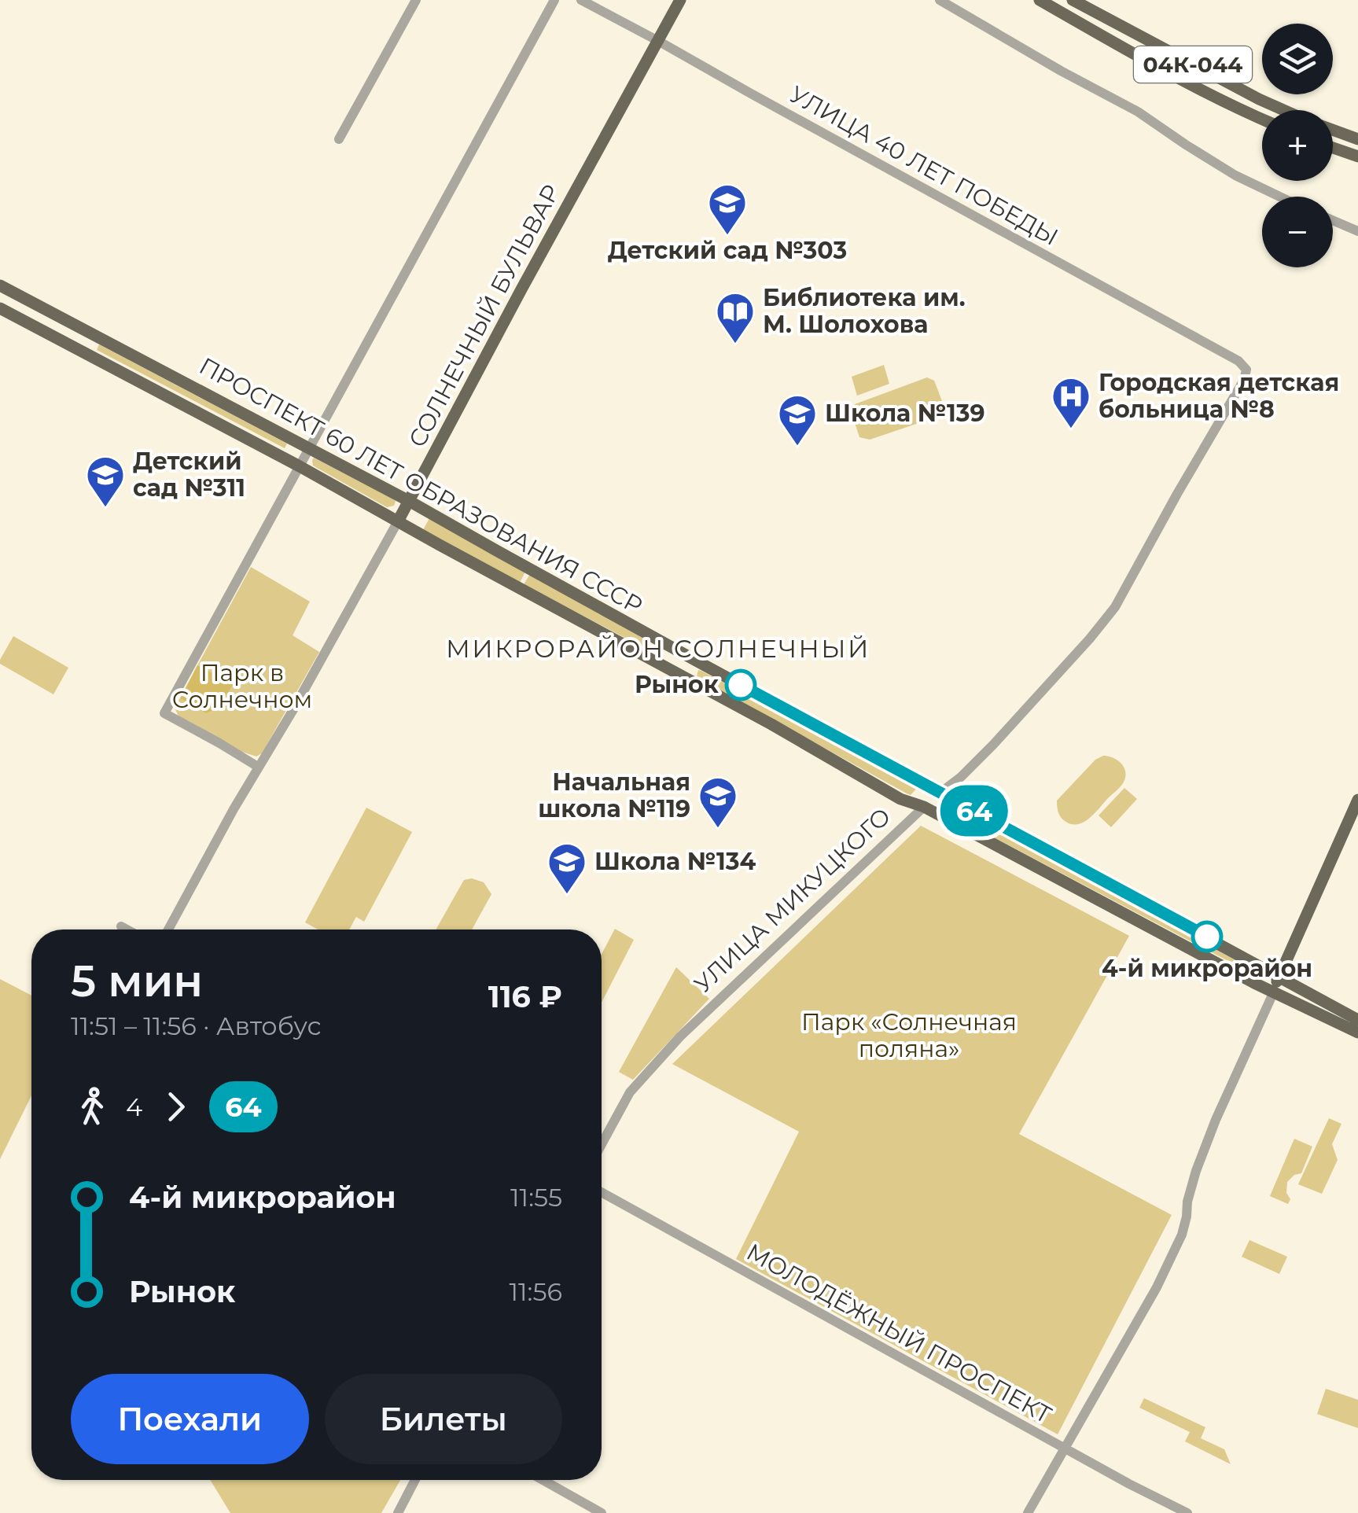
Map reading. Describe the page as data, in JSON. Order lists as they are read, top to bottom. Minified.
{"streets":{"main road":["04К-044","СОЛНЕЧНЫЙ БУЛЬВАР","ПРОСПЕКТ 60 ЛЕТ ОБРАЗОВАНИЯ СССР","УЛИЦА МИКУЦКОГО"],"street":["УЛИЦА 40 ЛЕТ ПОБЕДЫ","МОЛОДЁЖНЫЙ ПРОСПЕКТ"]},"crossings":[["УЛИЦА 40 ЛЕТ ПОБЕДЫ","СОЛНЕЧНЫЙ БУЛЬВАР"],["УЛИЦА 40 ЛЕТ ПОБЕДЫ","УЛИЦА МИКУЦКОГО"],["СОЛНЕЧНЫЙ БУЛЬВАР","ПРОСПЕКТ 60 ЛЕТ ОБРАЗОВАНИЯ СССР"],["ПРОСПЕКТ 60 ЛЕТ ОБРАЗОВАНИЯ СССР","УЛИЦА МИКУЦКОГО"]],"districts":["МИКРОРАЙОН СОЛНЕЧНЫЙ"],"parks":["Парк в Солнечном","Парк «Солнечная поляна»"],"places":{"school or university":["Детский сад №303","Школа №139","Детский сад №311","Начальная школа №119","Школа №134"],"library":["Библиотека им. М. Шолохова"],"hospital":["Городская детская больница №8"],"other":["Рынок","4-й микрорайон"]},"lines":["bus line 64"],"page":{"on_map":"64","map_buttons":["+","−"],"heading":["5 мин","11:51 – 11:56 · Автобус","116 ₽"],"legs":["4","64"],"list":[{"name":"4-й микрорайон","value":"11:55"},{"name":"Рынок","value":"11:56"}],"buttons":["Поехали","Билеты"]}}
